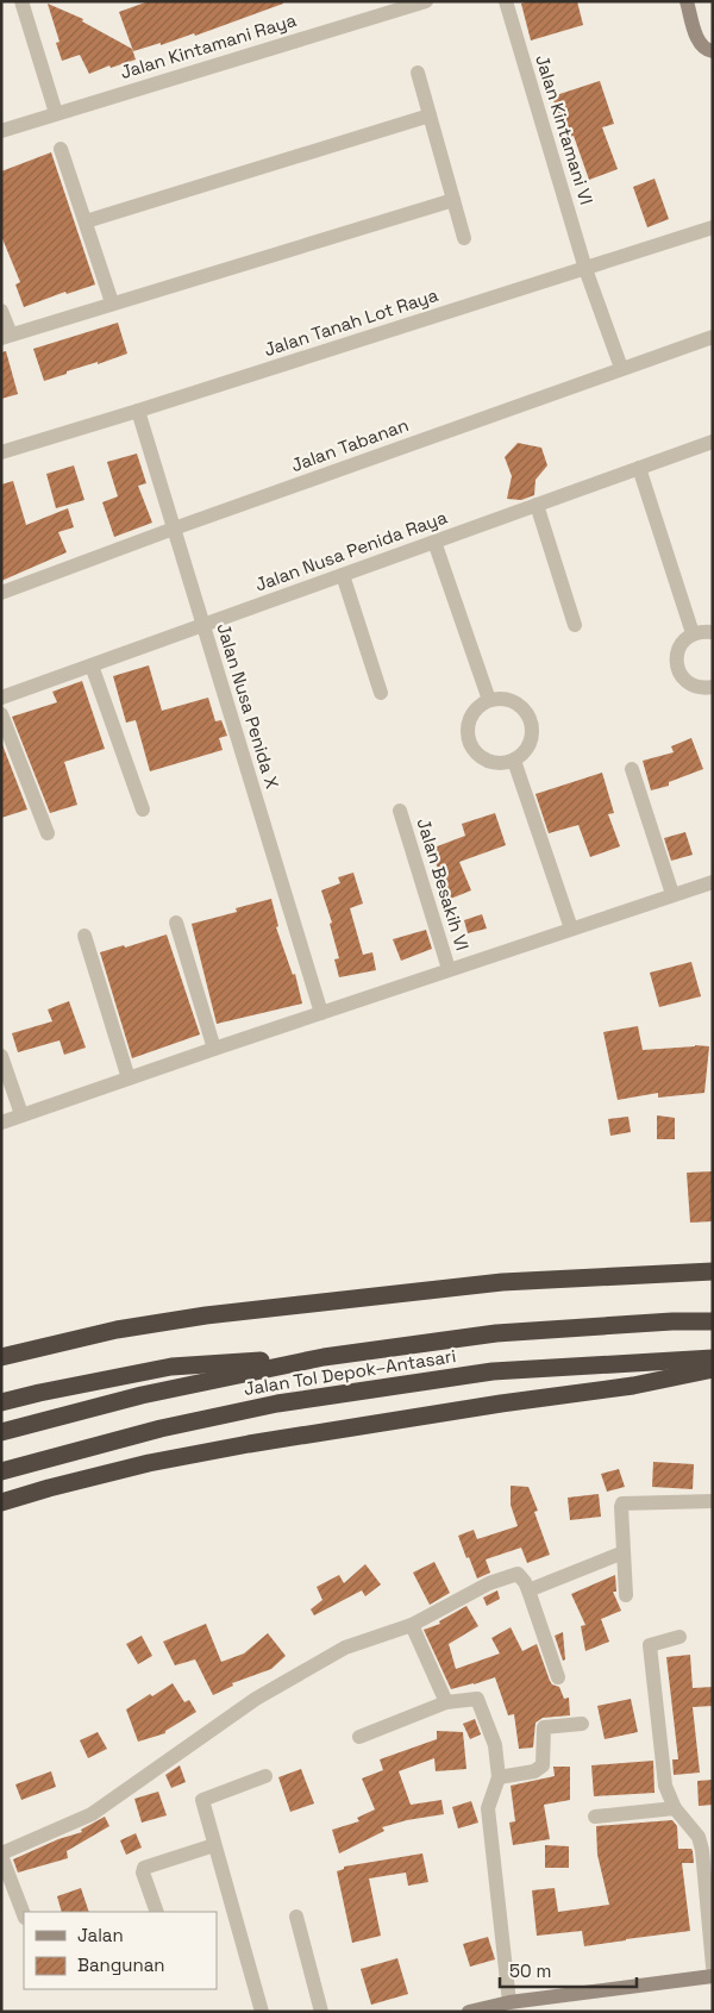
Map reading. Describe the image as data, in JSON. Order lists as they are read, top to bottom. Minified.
{"streets":{"highway":["Jalan Tol Depok–Antasari"],"street":["Jalan Kintamani Raya","Jalan Kintamani VI","Jalan Tanah Lot Raya","Jalan Tabanan","Jalan Nusa Penida Raya","Jalan Nusa Penida X","Jalan Besakih VI"]},"crossings":[["Jalan Kintamani VI","Jalan Tanah Lot Raya"],["Jalan Kintamani VI","Jalan Tabanan"],["Jalan Tanah Lot Raya","Jalan Nusa Penida X"],["Jalan Tabanan","Jalan Nusa Penida X"],["Jalan Nusa Penida Raya","Jalan Nusa Penida X"]],"legend":["Jalan","Bangunan"],"scale_bar":"50 m"}
